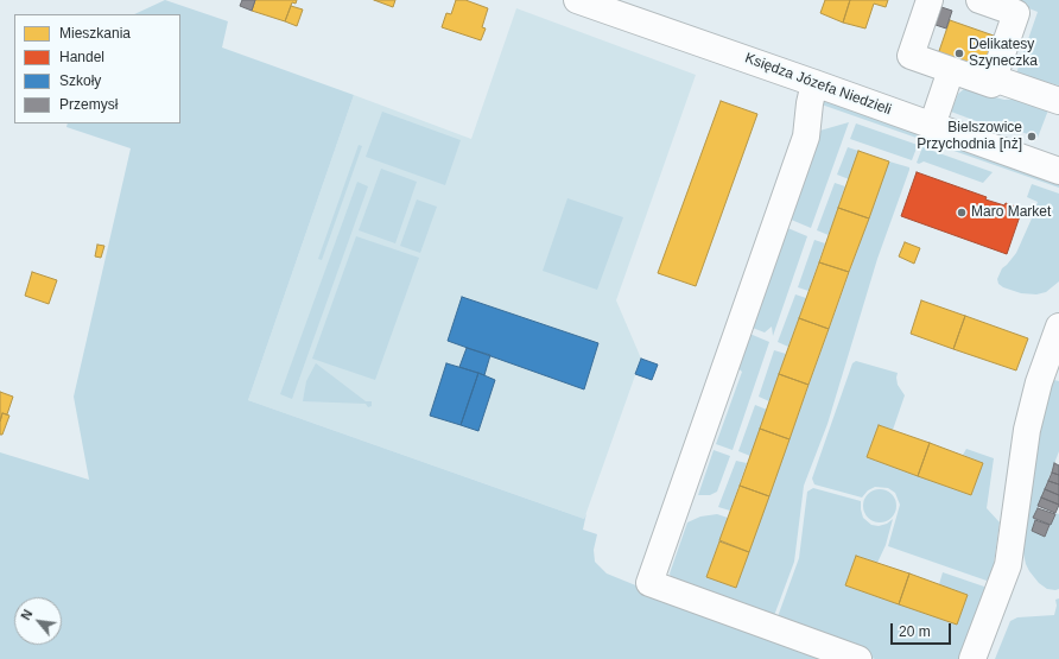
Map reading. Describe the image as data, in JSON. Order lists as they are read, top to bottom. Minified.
{"streets":{"street":["Księdza Józefa Niedzieli"]},"places":["Delikatesy Szyneczka","Bielszowice Przychodnia [nż]","Maro Market"],"legend":["Mieszkania","Handel","Szkoły","Przemysł"],"scale_bar":"20 m","north":"top left"}
